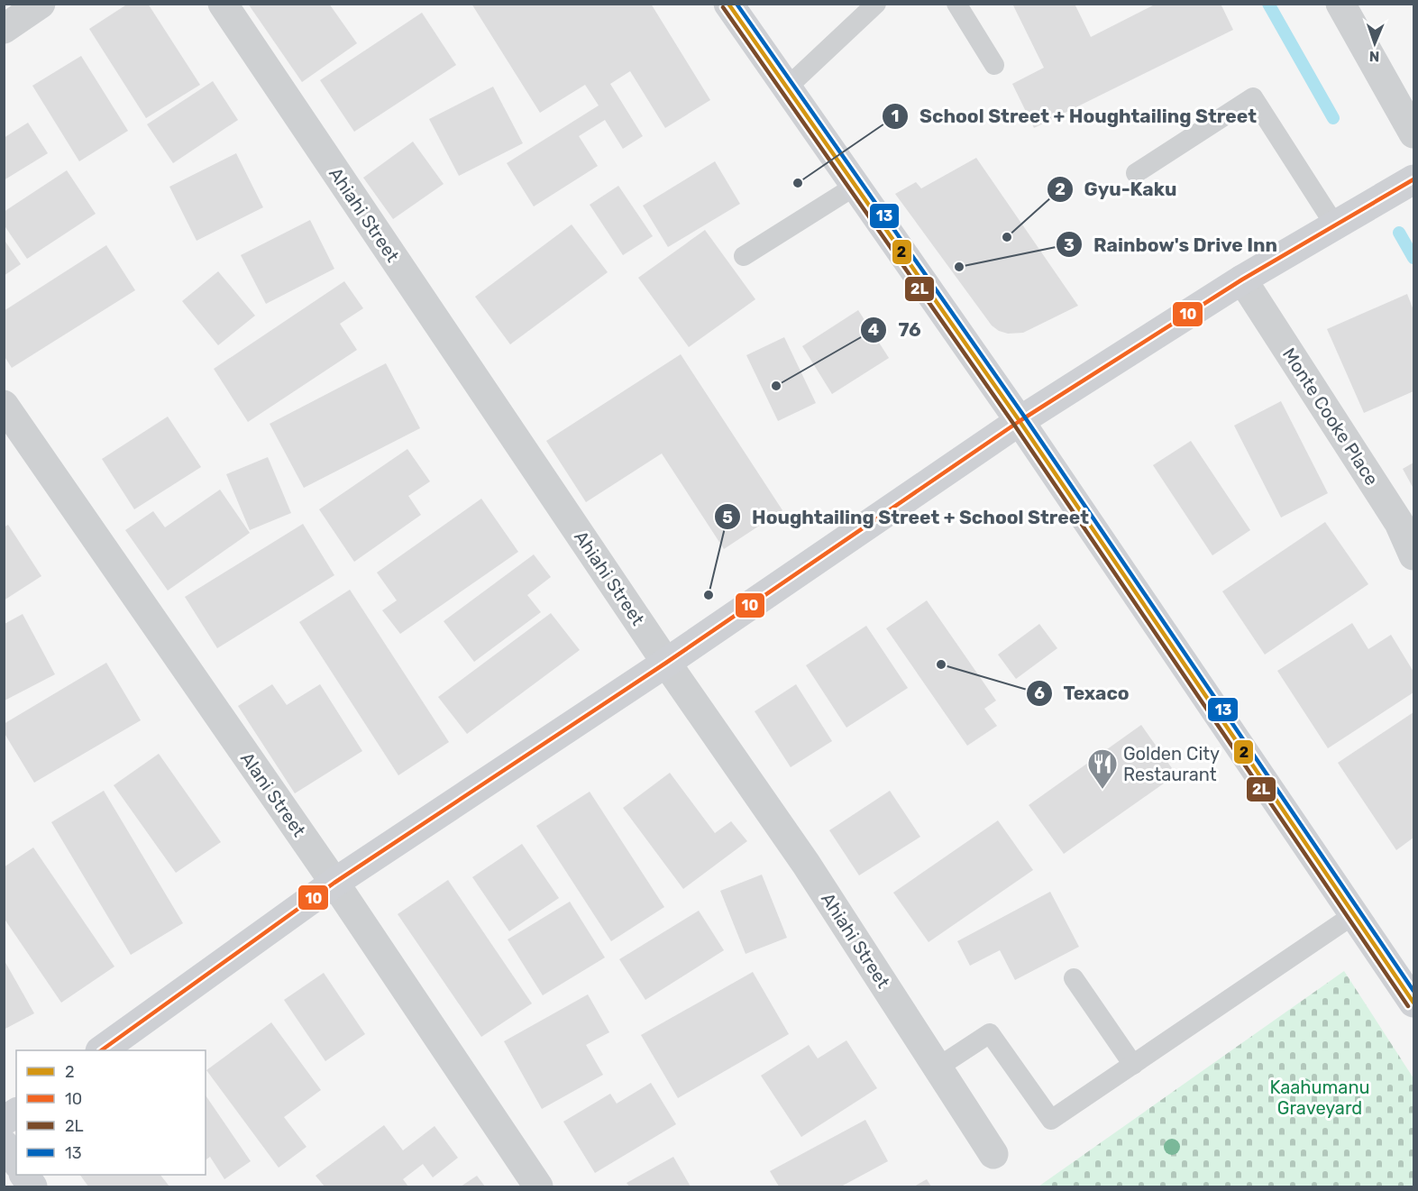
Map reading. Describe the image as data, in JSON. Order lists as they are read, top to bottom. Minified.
{"streets":{"street":["Ahiahi Street","Monte Cooke Place","Alani Street"]},"parks":["Kaahumanu Graveyard"],"places":{"other":["School Street + Houghtailing Street","Gyu-Kaku","Rainbow's Drive Inn","76","Houghtailing Street + School Street","Texaco"],"restaurant":["Golden City Restaurant"]},"lines":["transit line 2","transit line 13","transit line 2L","transit line 10"],"legend":["2","10","2L","13"],"north":"bottom"}
